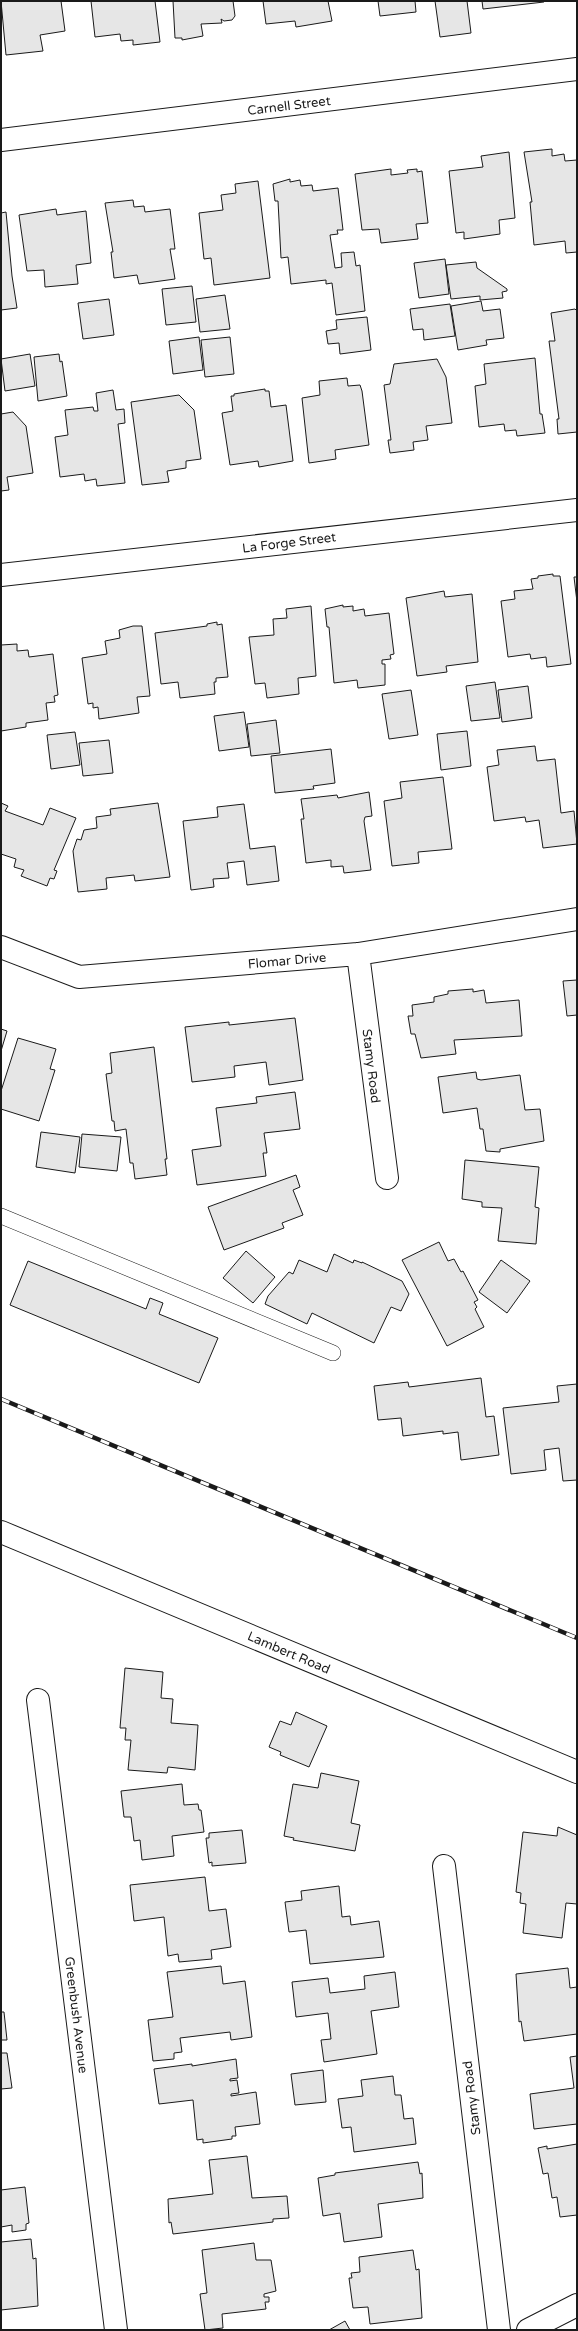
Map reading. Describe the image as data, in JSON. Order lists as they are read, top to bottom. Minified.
{"streets":{"street":["Carnell Street","La Forge Street","Flomar Drive","Stamy Road","Lambert Road","Greenbush Avenue"]},"crossings":[["Flomar Drive","Stamy Road"]]}
